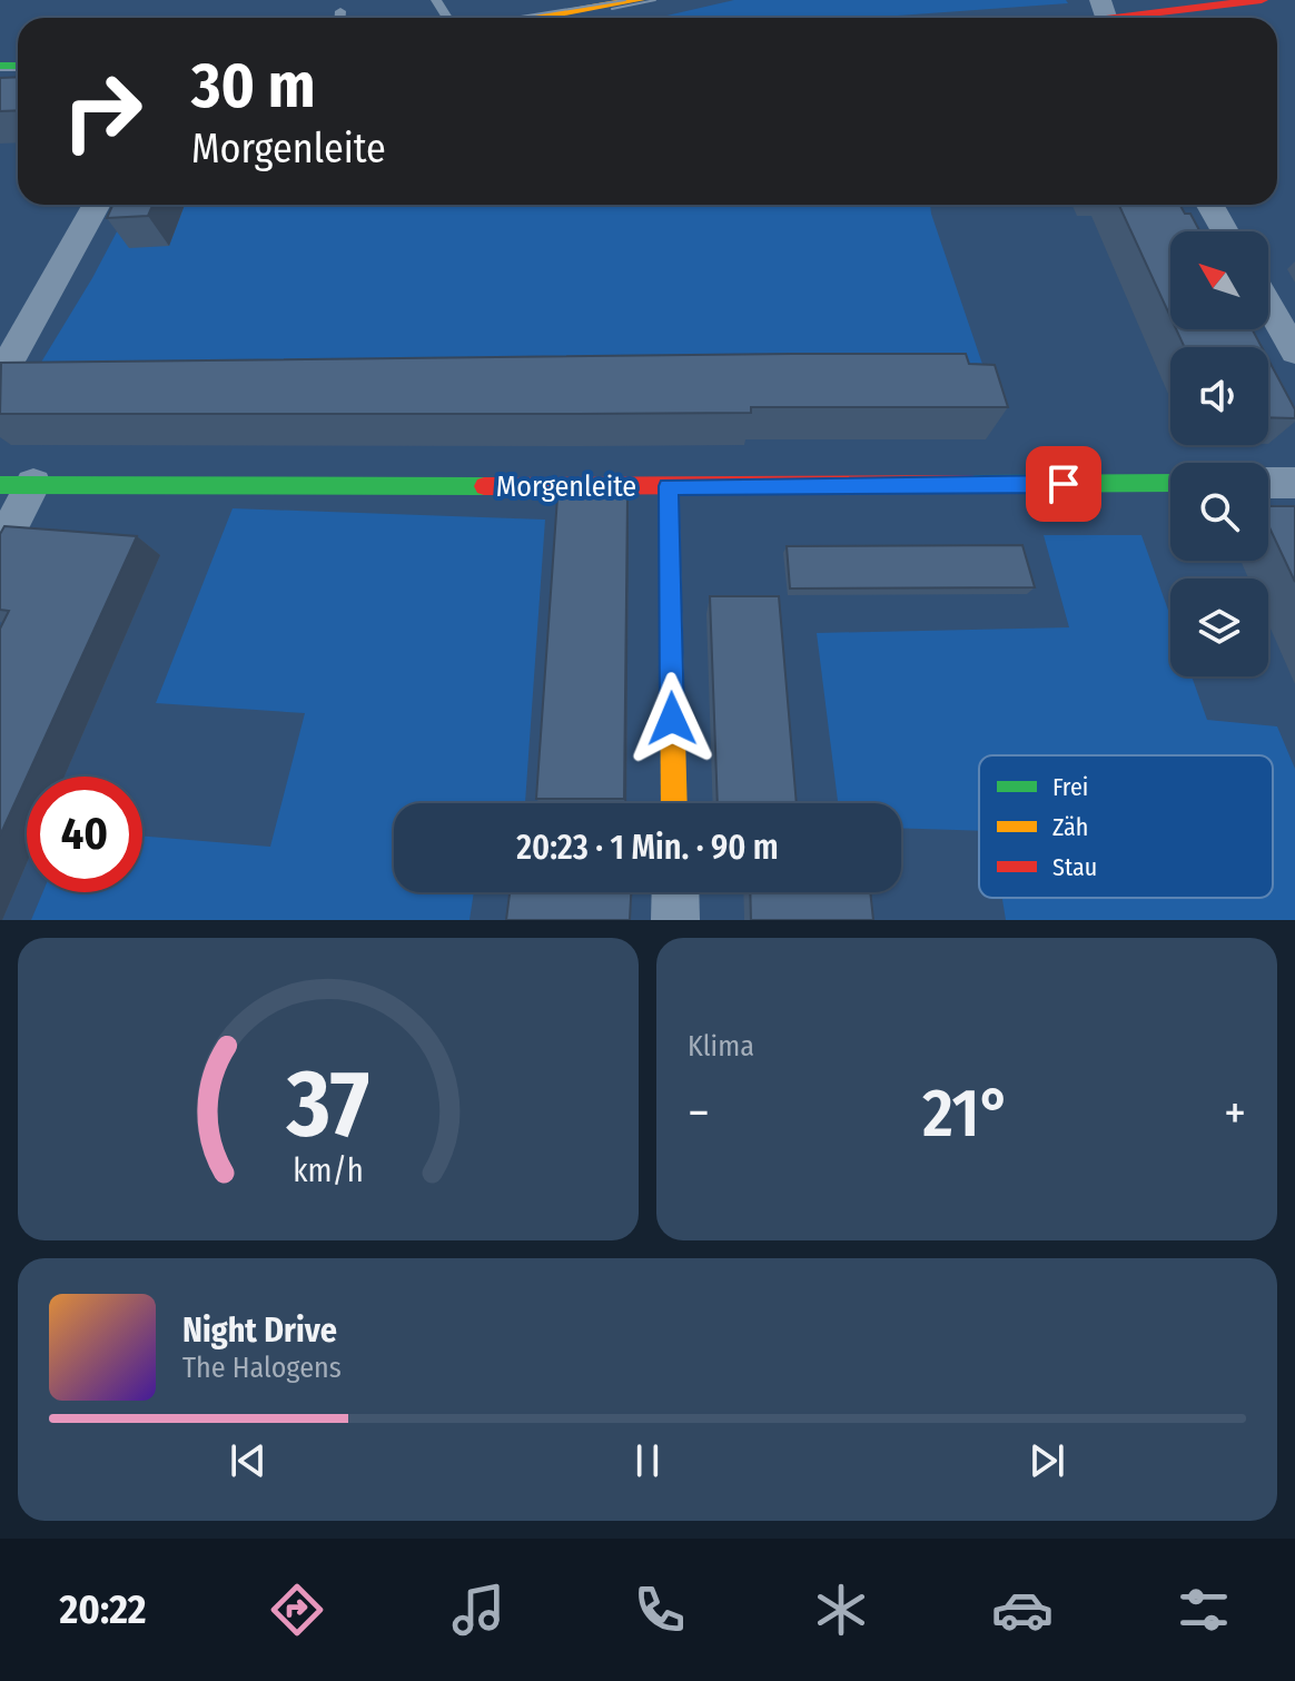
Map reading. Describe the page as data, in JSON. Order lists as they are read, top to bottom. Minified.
{"streets":{"street":["Morgenleite"]},"legend":["Frei","Zäh","Stau"],"north":"top left","page":{"turn":["30 m","Morgenleite"],"limit":"40","trip":"20:23 · 1 Min. · 90 m","tile":"Klima","heat":["−","21°","+"],"song":["Night Drive","The Halogens"],"tabs":"20:22","gauge":["37","km/h"]}}
